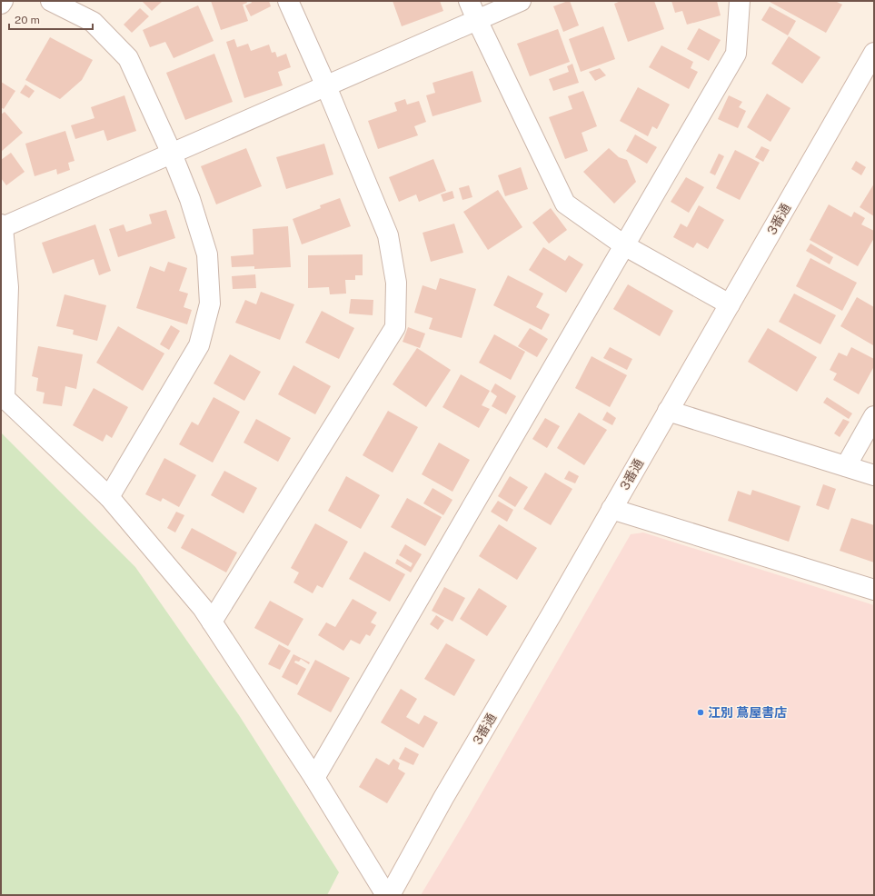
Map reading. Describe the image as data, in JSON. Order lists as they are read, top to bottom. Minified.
{"streets":{"street":["3番通"]},"places":["江別 蔦屋書店"],"scale_bar":"20 m"}
